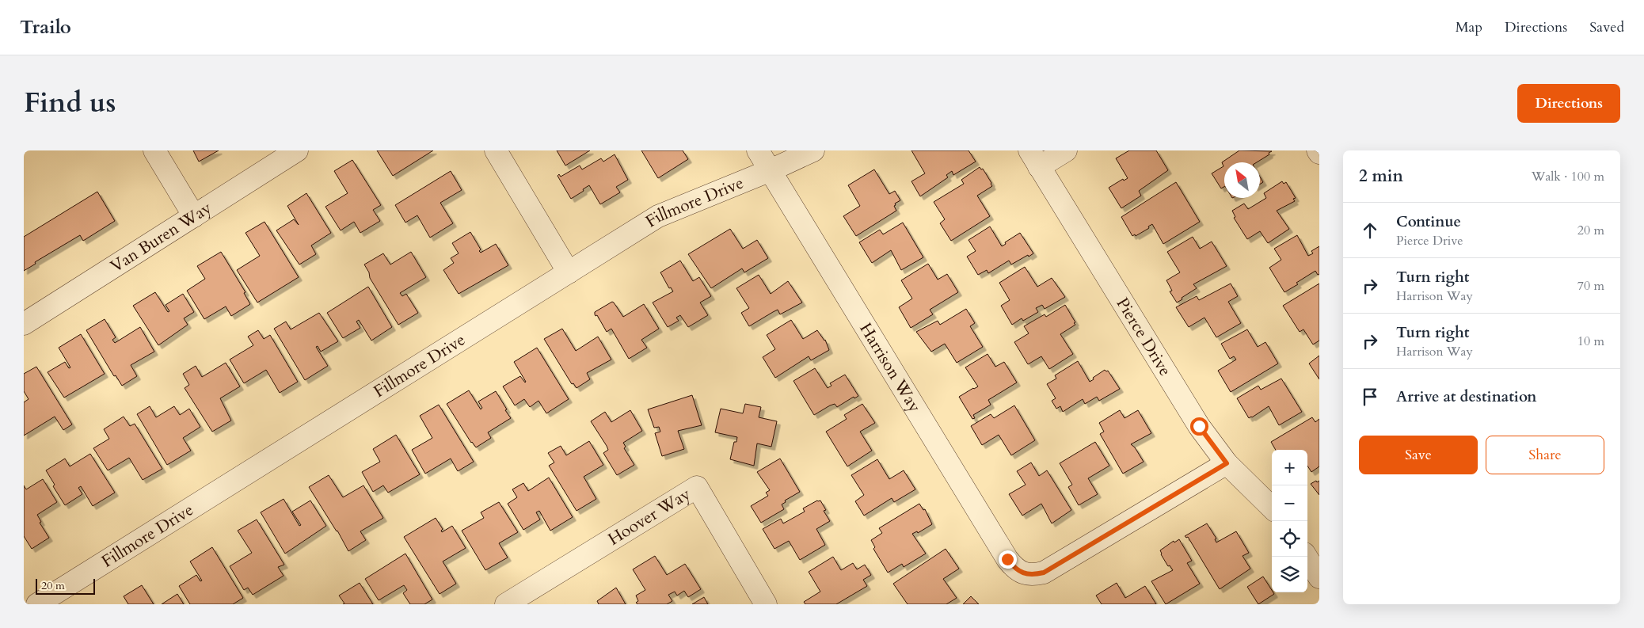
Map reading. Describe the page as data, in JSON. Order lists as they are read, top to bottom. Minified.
{"streets":{"street":["Fillmore Drive","Van Buren Way","Pierce Drive","Harrison Way","Hoover Way"]},"crossings":[["Fillmore Drive","Harrison Way"],["Pierce Drive","Harrison Way"]],"scale_bar":"20 m","north":"top left","page":{"header":"Trailo","nav":["Map","Directions","Saved"],"title":"Find us","buttons":["Directions",["Save","Share"]],"heading":["2 min","Walk · 100 m"],"list":[["Continue","Pierce Drive","20 m"],["Turn right","Harrison Way","70 m"],["Turn right","Harrison Way","10 m"],"Arrive at destination"],"map_buttons":["+","−"],"scale":"20 m"}}
